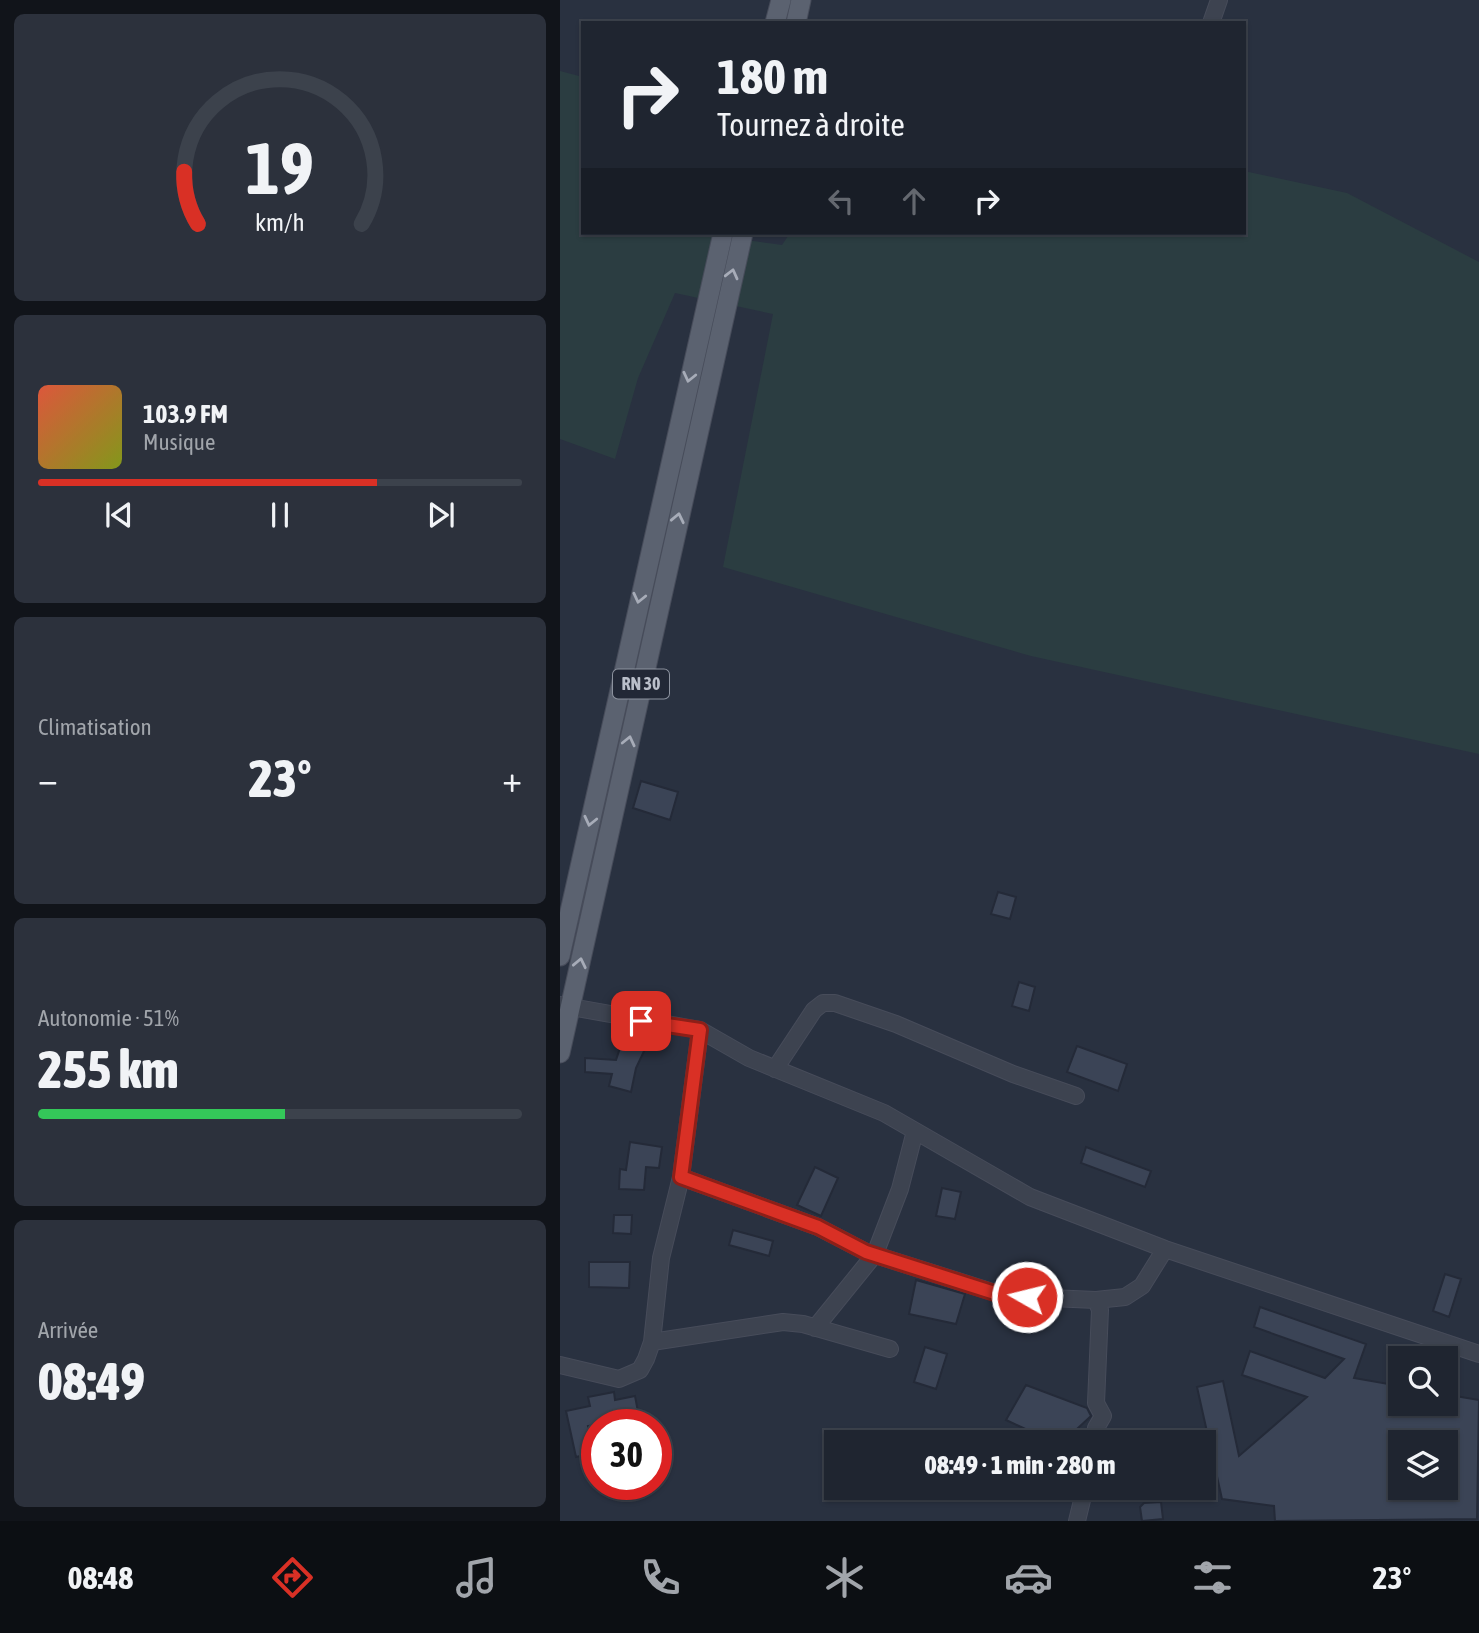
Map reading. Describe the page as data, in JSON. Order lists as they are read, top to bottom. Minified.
{"streets":{"main road":["RN 30"]},"page":{"turn":["180 m","Tournez à droite"],"song":["103.9 FM","Musique"],"tile":["Climatisation",["Autonomie · 51%","255 km"],["Arrivée","08:49"]],"heat":["−","23°","+"],"limit":"30","trip":"08:49 · 1 min · 280 m","tabs":["08:48","23°"],"gauge":["19","km/h"]}}
